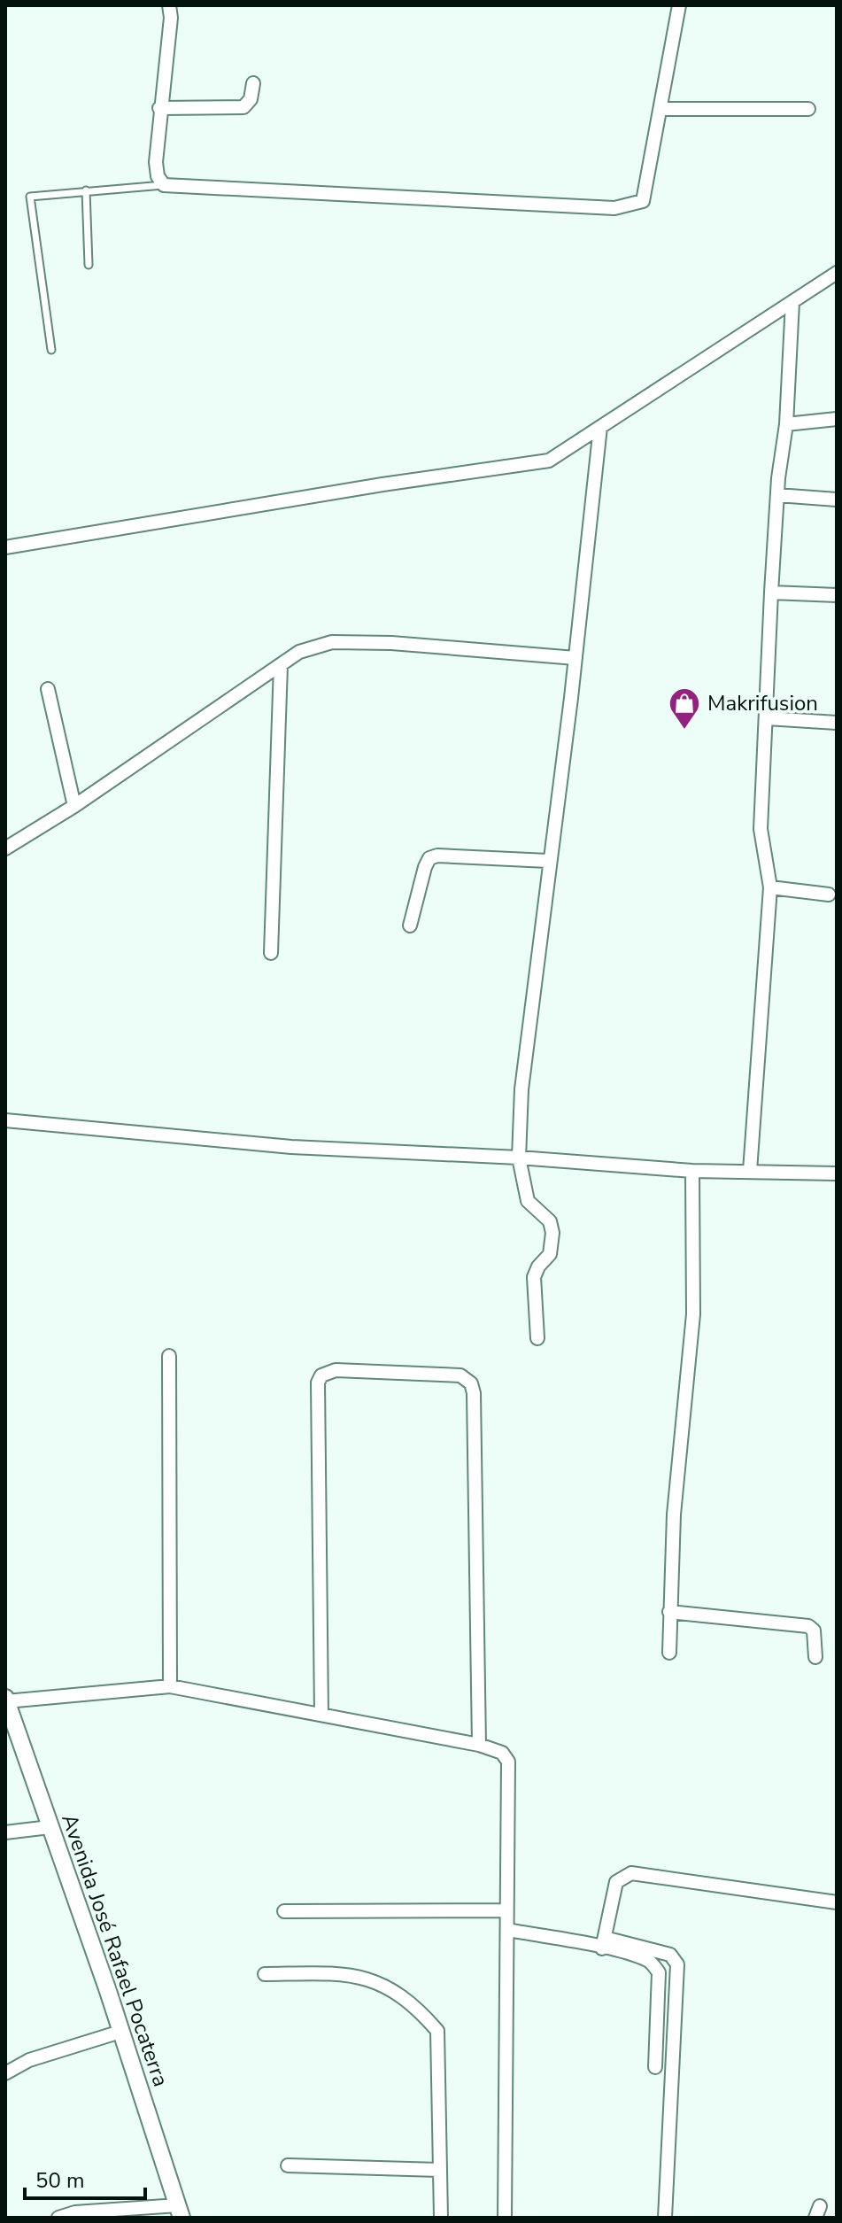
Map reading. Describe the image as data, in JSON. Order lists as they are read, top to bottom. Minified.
{"streets":{"street":["Avenida José Rafael Pocaterra"]},"places":{"shop":["Makrifusion"]},"scale_bar":"50 m"}
